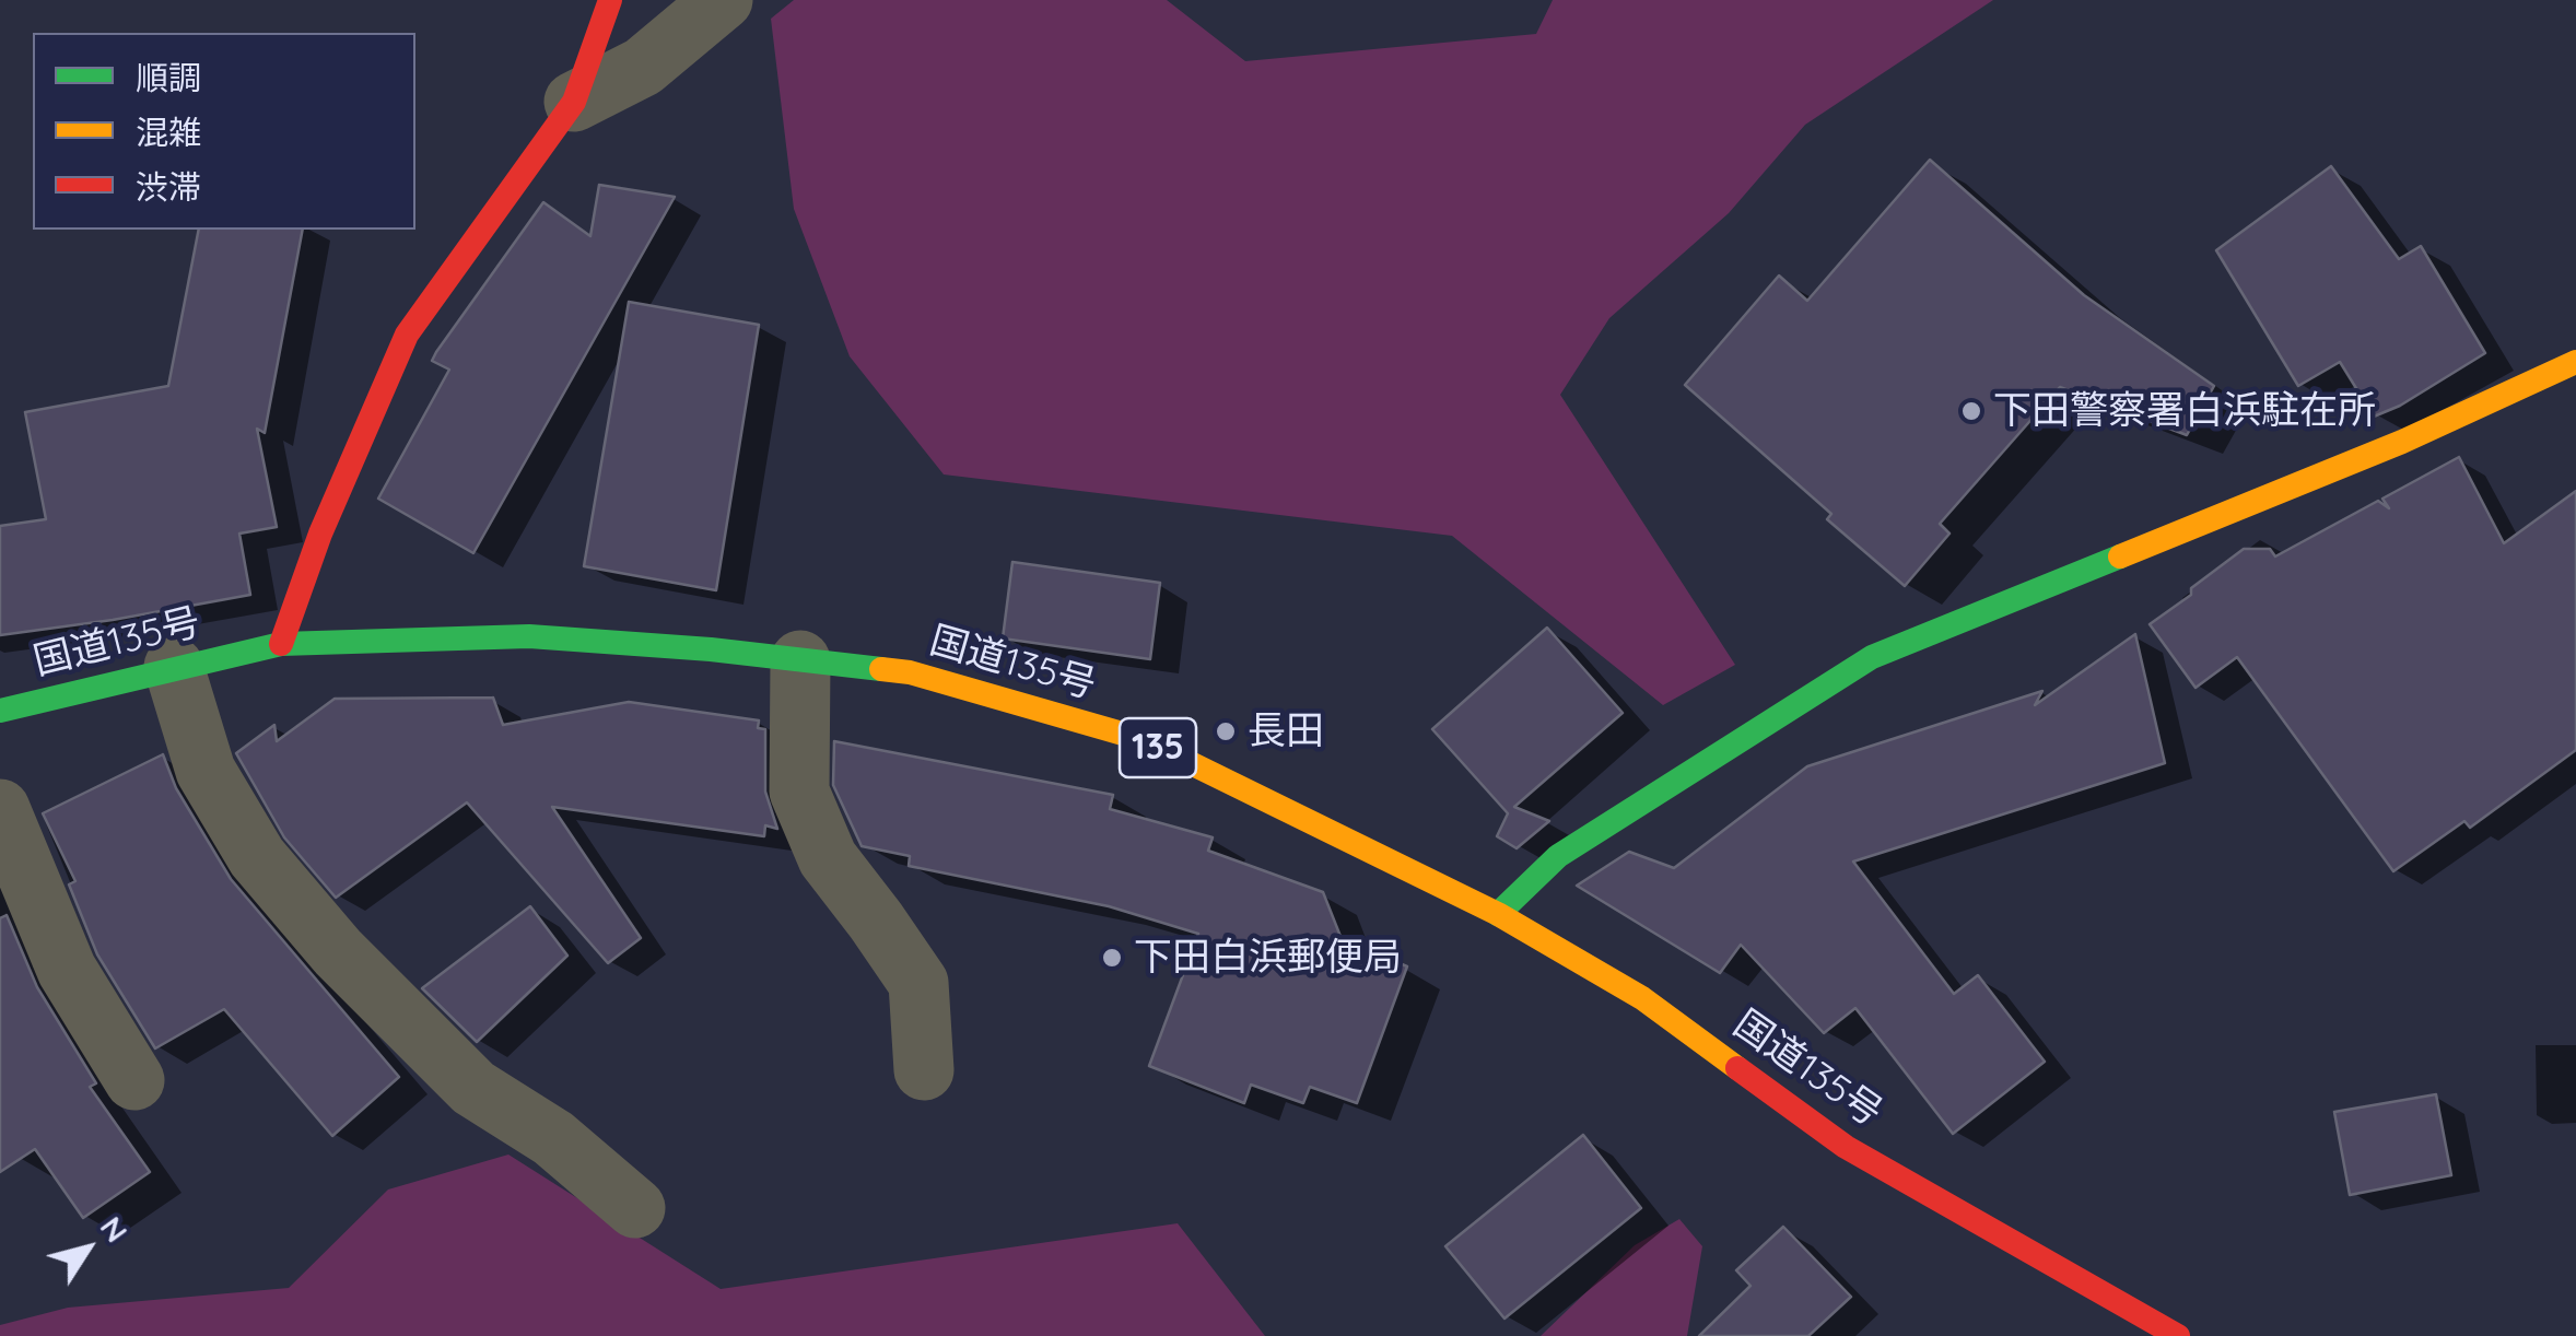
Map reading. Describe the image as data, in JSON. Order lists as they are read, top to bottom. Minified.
{"streets":{"main road":["国道135号","135"]},"places":["下田警察署白浜駐在所","長田","下田白浜郵便局"],"legend":["順調","混雑","渋滞"],"north":"top right"}
